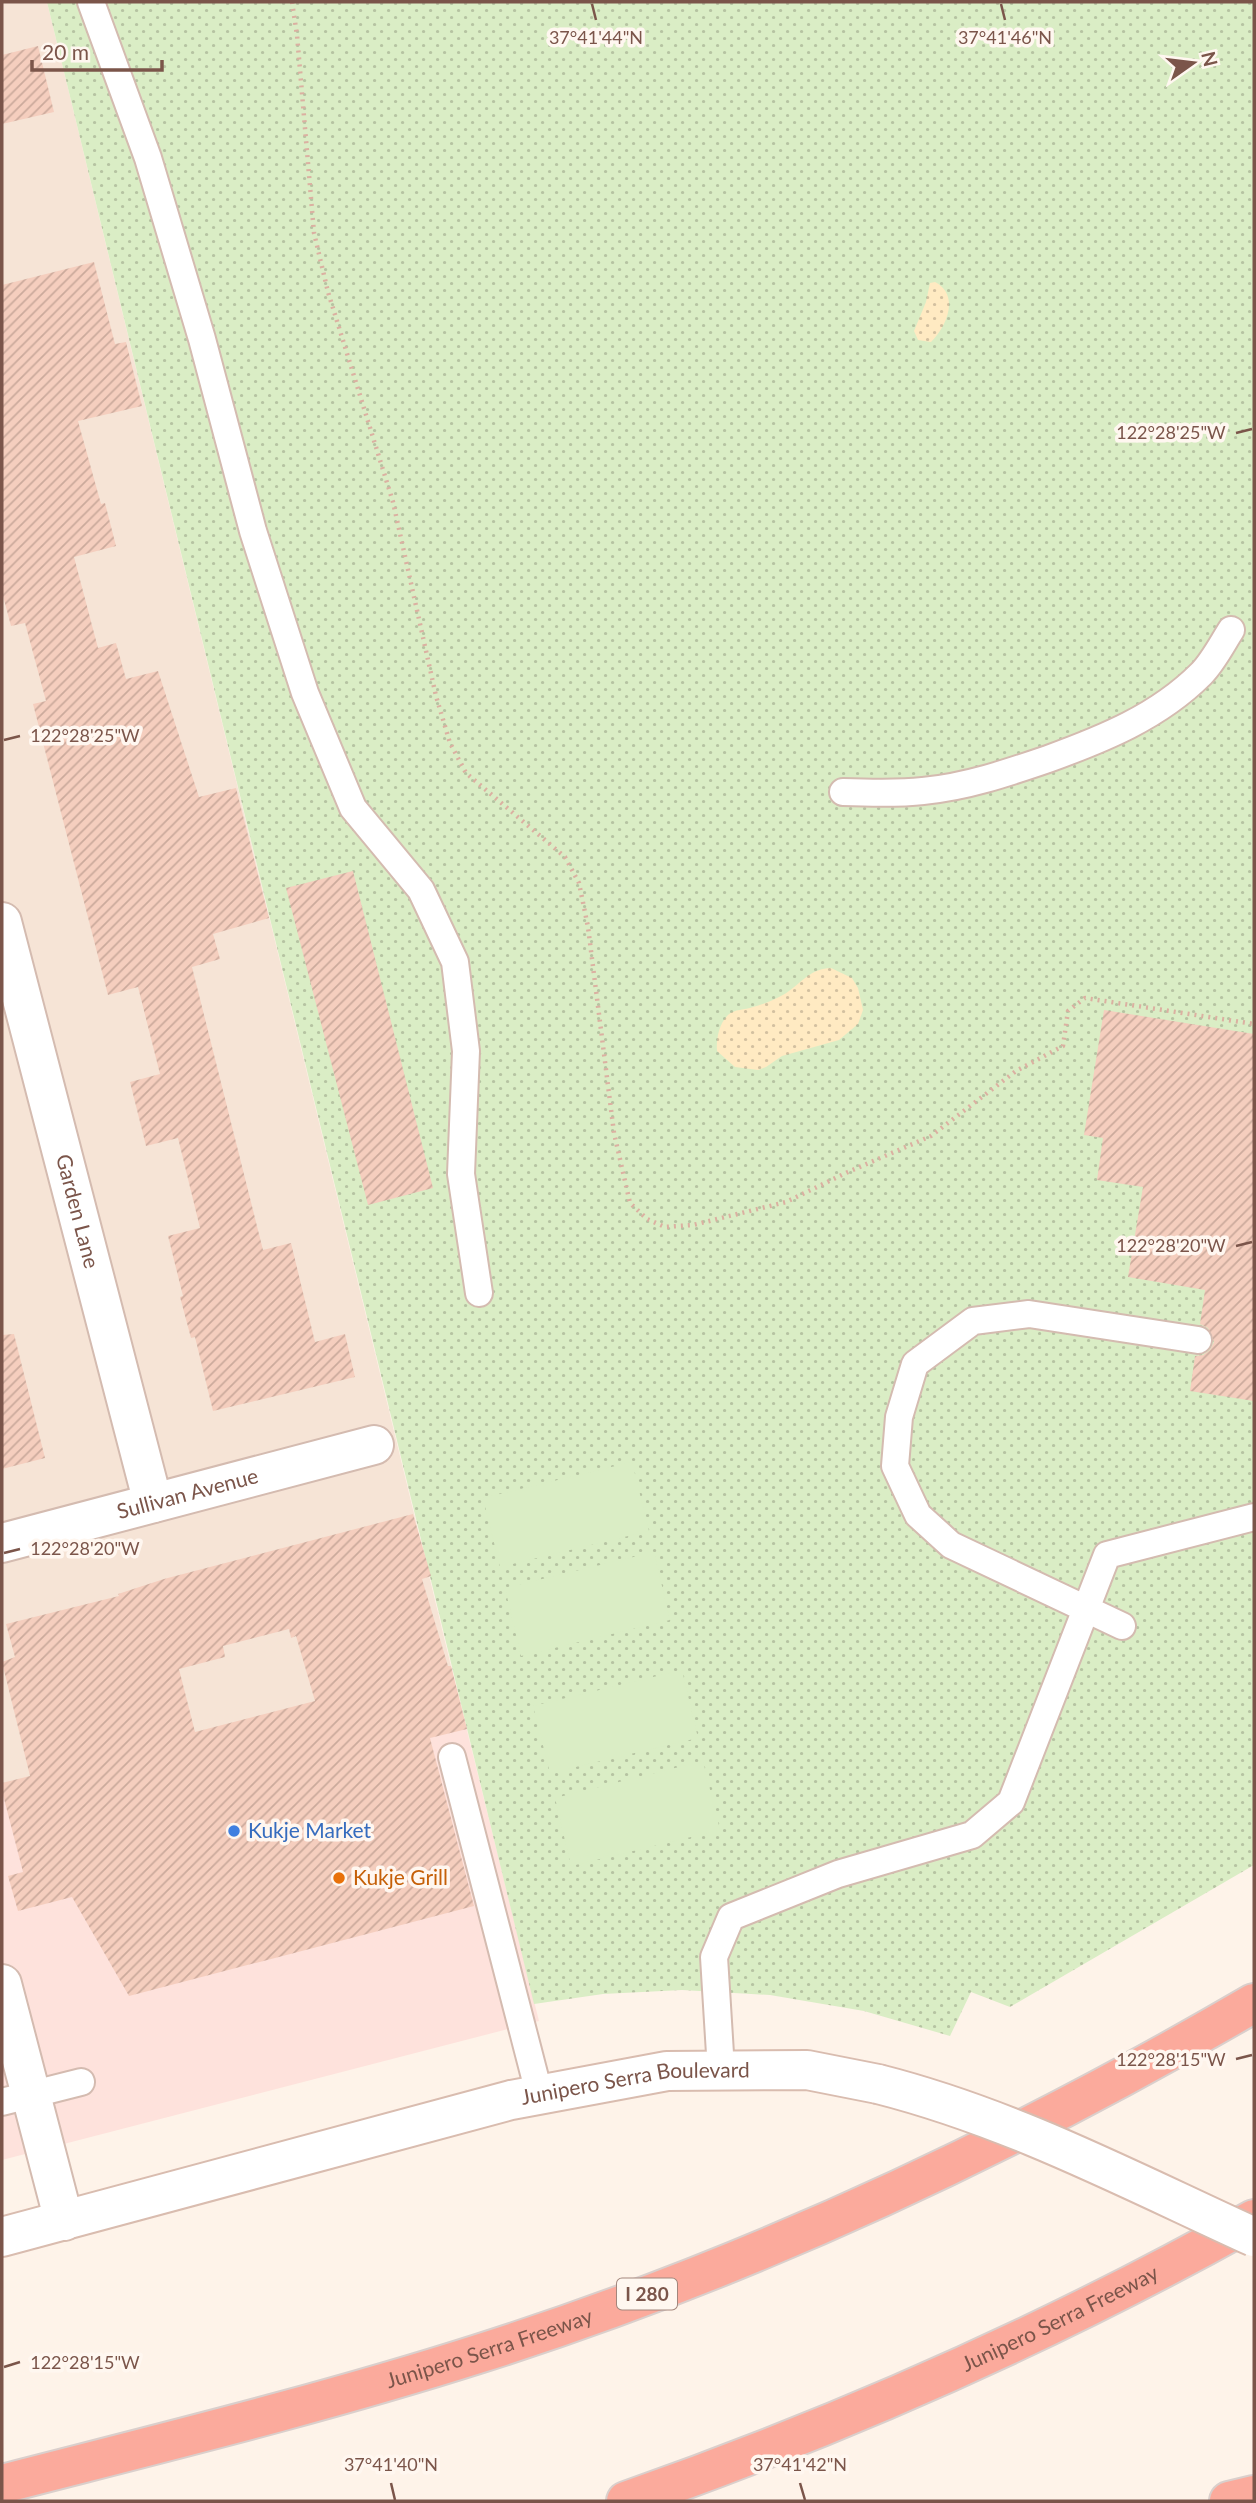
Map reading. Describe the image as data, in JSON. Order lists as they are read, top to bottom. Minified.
{"streets":{"highway":["I 280","Junipero Serra Freeway"],"main road":["Garden Lane","Sullivan Avenue","Junipero Serra Boulevard"]},"crossings":[["Garden Lane","Sullivan Avenue"]],"places":["Kukje Market","Kukje Grill"],"scale_bar":"20 m","north":"right","coordinates":["37°41'46\"N","37°41'44\"N","122°28'25\"W","122°28'20\"W","122°28'15\"W","37°41'40\"N","37°41'42\"N"]}
